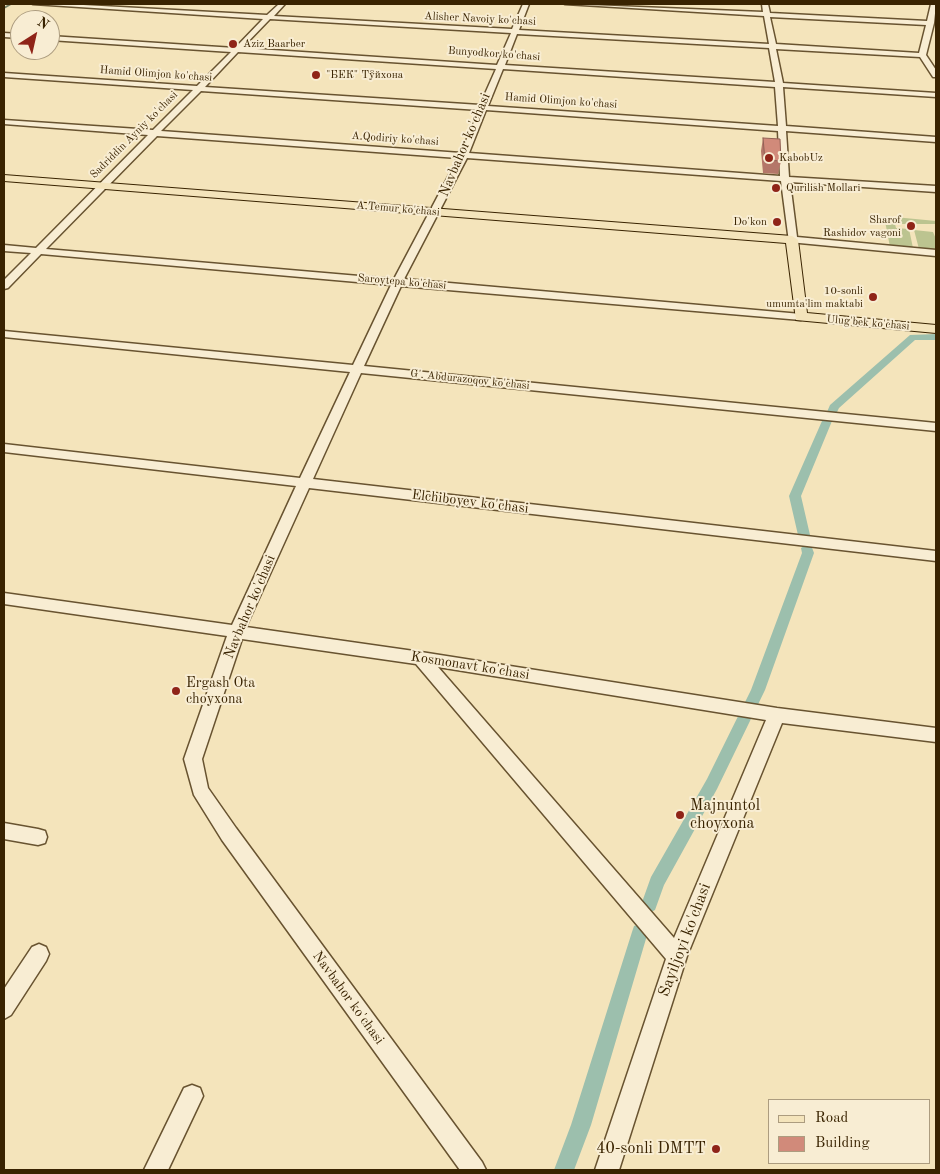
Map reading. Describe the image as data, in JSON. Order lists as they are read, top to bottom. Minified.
{"streets":{"main road":["A.Temur ko'chasi","Ulug'bek ko'chasi"],"street":["Alisher Navoiy ko'chasi","Bunyodkor ko'chasi","Hamid Olimjon ko'chasi","Sadriddin Ayniy ko'chasi","A.Qodiriy ko'chasi","Navbahor ko'chasi","Saroytepa ko'chasi","G'. Abdurazoqov ko'chasi","Elchiboyev ko'chasi","Kosmonavt ko'chasi","Sayiljoyi ko'chasi"]},"crossings":[["Alisher Navoiy ko'chasi","Sadriddin Ayniy ko'chasi"],["Alisher Navoiy ko'chasi","Navbahor ko'chasi"],["Bunyodkor ko'chasi","Sadriddin Ayniy ko'chasi"],["Bunyodkor ko'chasi","Navbahor ko'chasi"],["Hamid Olimjon ko'chasi","Sadriddin Ayniy ko'chasi"],["Hamid Olimjon ko'chasi","Navbahor ko'chasi"],["Sadriddin Ayniy ko'chasi","A.Qodiriy ko'chasi"],["Sadriddin Ayniy ko'chasi","A.Temur ko'chasi"],["Sadriddin Ayniy ko'chasi","Saroytepa ko'chasi"],["A.Qodiriy ko'chasi","Navbahor ko'chasi"],["Navbahor ko'chasi","A.Temur ko'chasi"],["Navbahor ko'chasi","Saroytepa ko'chasi"],["Navbahor ko'chasi","G'. Abdurazoqov ko'chasi"],["Navbahor ko'chasi","Elchiboyev ko'chasi"],["Navbahor ko'chasi","Kosmonavt ko'chasi"],["Saroytepa ko'chasi","Ulug'bek ko'chasi"],["Kosmonavt ko'chasi","Sayiljoyi ko'chasi"]],"places":["Aziz Baarber","\"БЕК\" Тўйхона","KabobUz","Qurilish Mollari","Do'kon","Sharof Rashidov vagoni","10-sonli umumta'lim maktabi","Ergash Ota choyxona","Majnuntol choyxona","40-sonli DMTT"],"legend":["Road","Building"],"north":"top right"}
